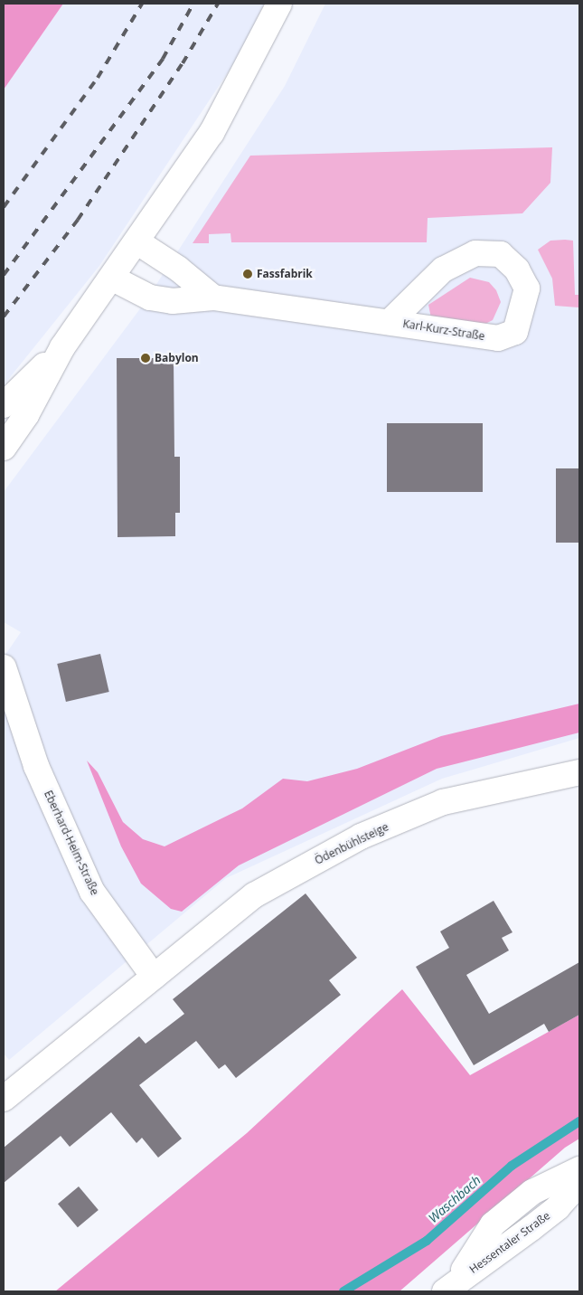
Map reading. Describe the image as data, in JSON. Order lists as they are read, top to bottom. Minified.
{"streets":{"street":["Karl-Kurz-Straße","Eberhard-Heim-Straße","Ödenbühlsteige","Hessentaler Straße"]},"crossings":[["Eberhard-Heim-Straße","Ödenbühlsteige"]],"water":["Waschbach"],"places":["Fassfabrik","Babylon"]}
